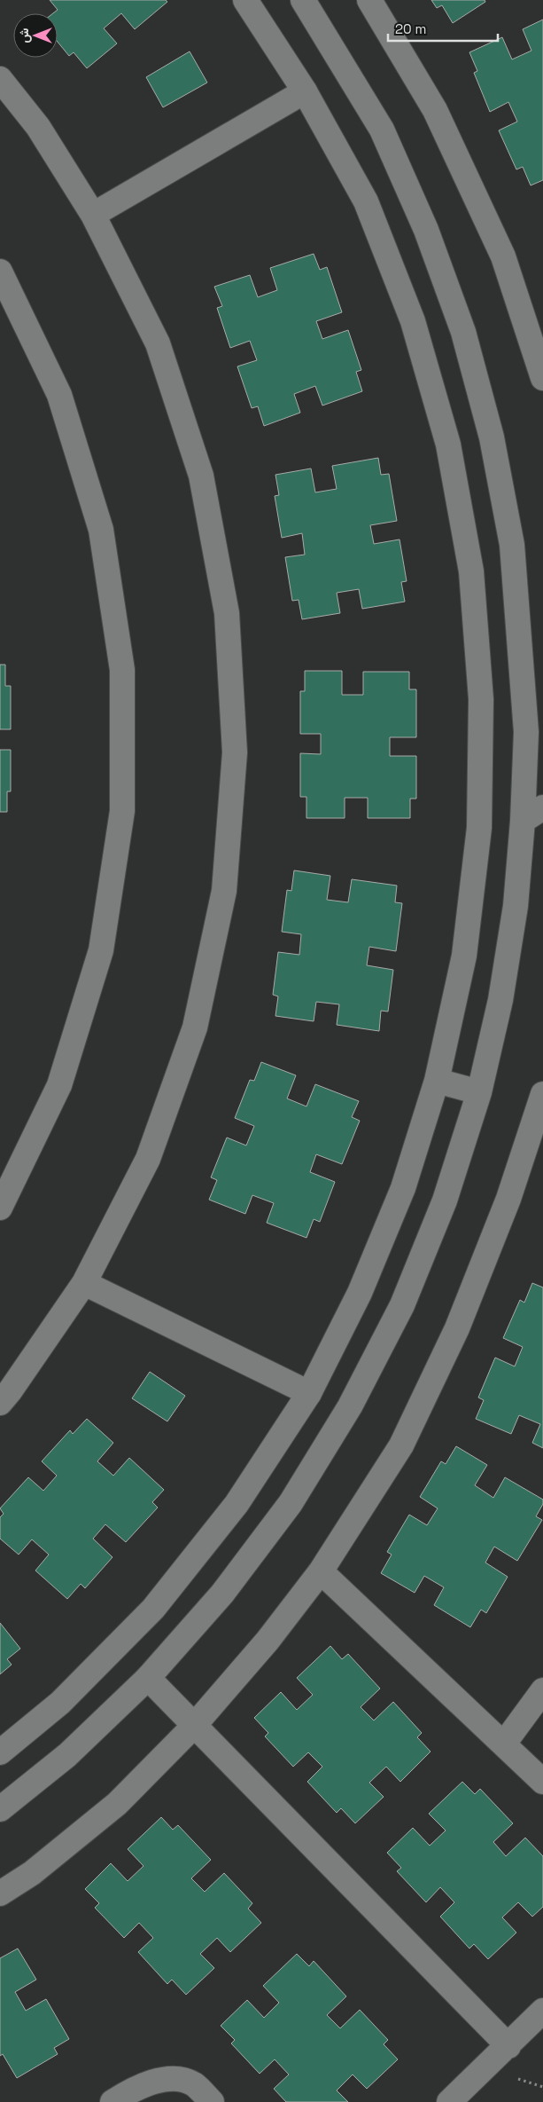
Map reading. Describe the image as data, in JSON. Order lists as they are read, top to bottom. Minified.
{"scale_bar":"20 m","north":"left"}
